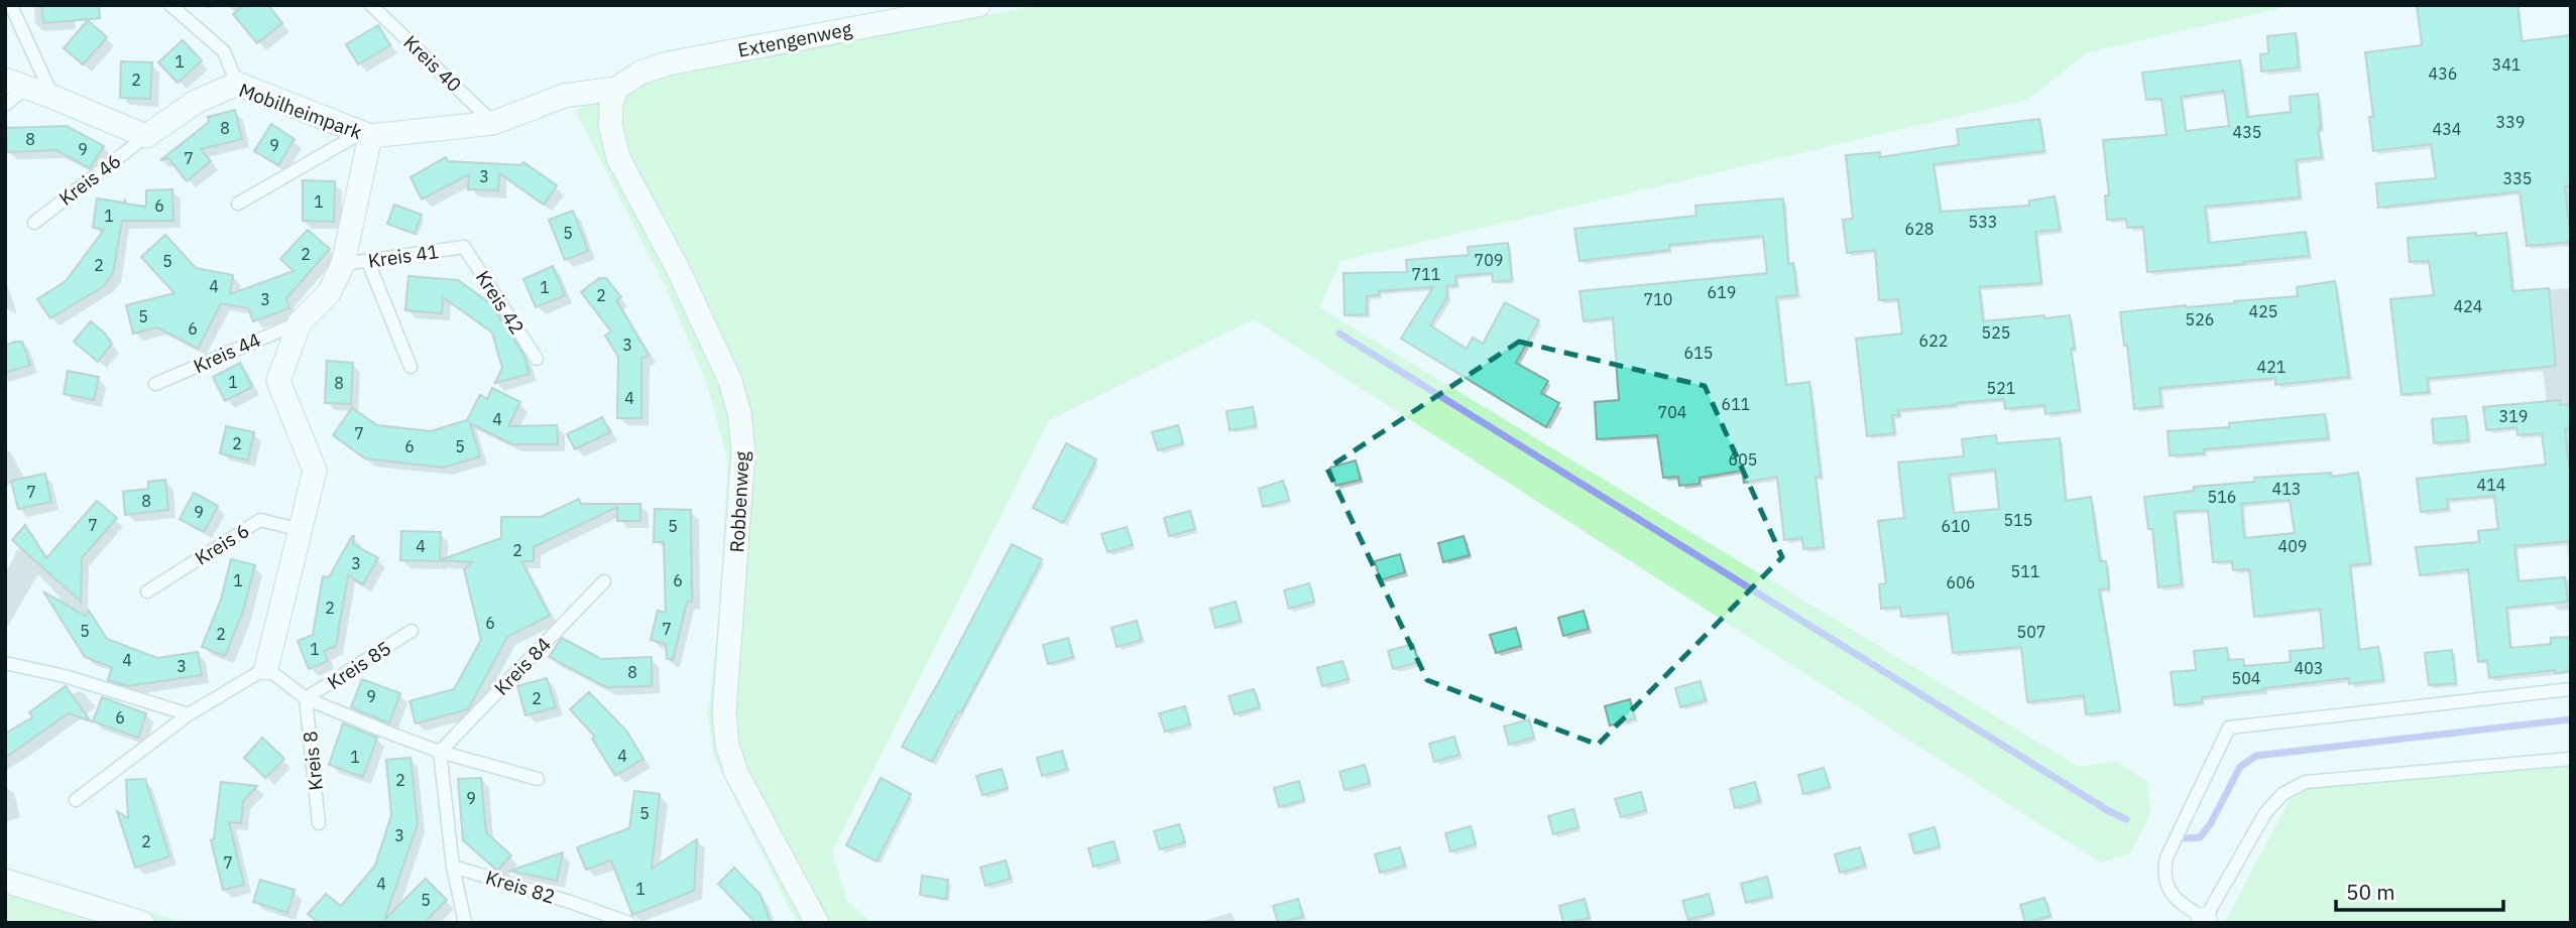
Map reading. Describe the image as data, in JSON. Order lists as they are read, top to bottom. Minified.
{"streets":{"street":["Extengenweg","Mobilheimpark","Robbenweg"],"lane":["Kreis 40","Kreis 46","Kreis 41","Kreis 42","Kreis 44","Kreis 6","Kreis 85","Kreis 84","Kreis 8","Kreis 82"]},"crossings":[["Extengenweg","Mobilheimpark"],["Extengenweg","Robbenweg"],["Kreis 40","Mobilheimpark"],["Mobilheimpark","Kreis 46"],["Mobilheimpark","Robbenweg"],["Kreis 41","Kreis 42"],["Kreis 85","Kreis 8"]],"house_numbers":["1","341","436","2","339","8","434","435","8","9","9","7","3","335","1","6","1","533","628","5","2","709","5","2","711","4","1","619","2","3","710","424","425","5","526","6","525","622","3","615","421","1","8","521","4","611","704","319","4","7","2","6","5","605","414","413","7","516","8","9","515","7","5","610","4","409","2","3","511","1","6","606","2","6","7","5","507","2","1","4","3","403","8","504","9","2","6","4","1","2","9","5","3","2","7","4","1","5"],"scale_bar":"50 m"}
